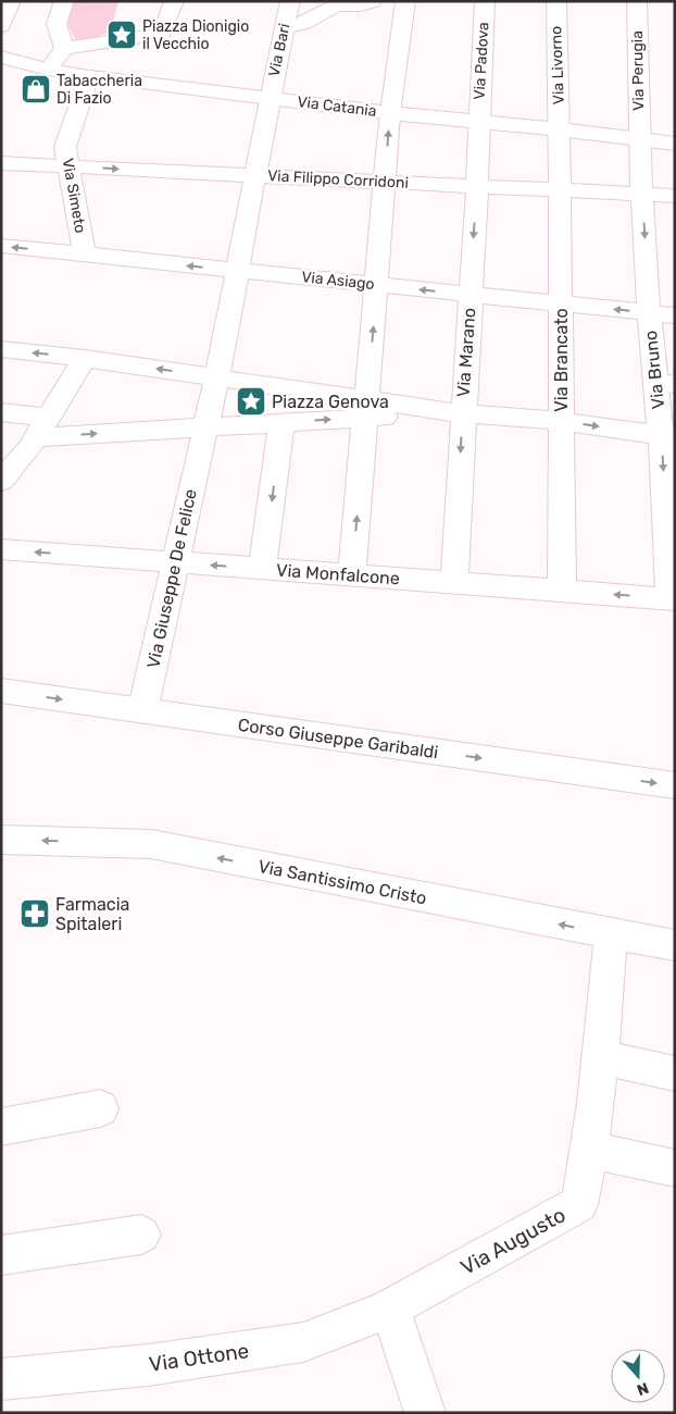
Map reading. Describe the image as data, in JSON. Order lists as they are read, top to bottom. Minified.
{"streets":{"street":["Via Bari","Via Padova","Via Livorno","Via Perugia","Via Catania","Via Filippo Corridoni","Via Simeto","Via Asiago","Via Marano","Via Brancato","Via Bruno","Via Monfalcone","Via Giuseppe De Felice","Corso Giuseppe Garibaldi","Via Santissimo Cristo","Via Augusto","Via Ottone"]},"crossings":[["Via Bari","Via Catania"],["Via Padova","Via Catania"],["Via Padova","Via Marano"],["Via Livorno","Via Catania"],["Via Livorno","Via Brancato"],["Via Perugia","Via Catania"],["Via Perugia","Via Bruno"],["Via Catania","Via Simeto"],["Via Catania","Via Marano"],["Via Catania","Via Brancato"],["Via Catania","Via Bruno"],["Via Filippo Corridoni","Via Simeto"],["Via Filippo Corridoni","Via Marano"],["Via Filippo Corridoni","Via Brancato"],["Via Filippo Corridoni","Via Bruno"],["Via Simeto","Via Asiago"],["Via Asiago","Via Marano"],["Via Asiago","Via Brancato"],["Via Asiago","Via Bruno"],["Via Marano","Via Monfalcone"],["Via Brancato","Via Monfalcone"],["Via Bruno","Via Monfalcone"],["Via Monfalcone","Via Giuseppe De Felice"],["Via Giuseppe De Felice","Corso Giuseppe Garibaldi"],["Via Santissimo Cristo","Via Augusto"],["Via Augusto","Via Ottone"]],"one_way":["Via Bruno","Corso Giuseppe Garibaldi","Via Santissimo Cristo"],"places":{"place":["Piazza Dionigio il Vecchio","Piazza Genova"],"shop":["Tabaccheria Di Fazio"],"pharmacy":["Farmacia Spitaleri"]},"north":"bottom"}
